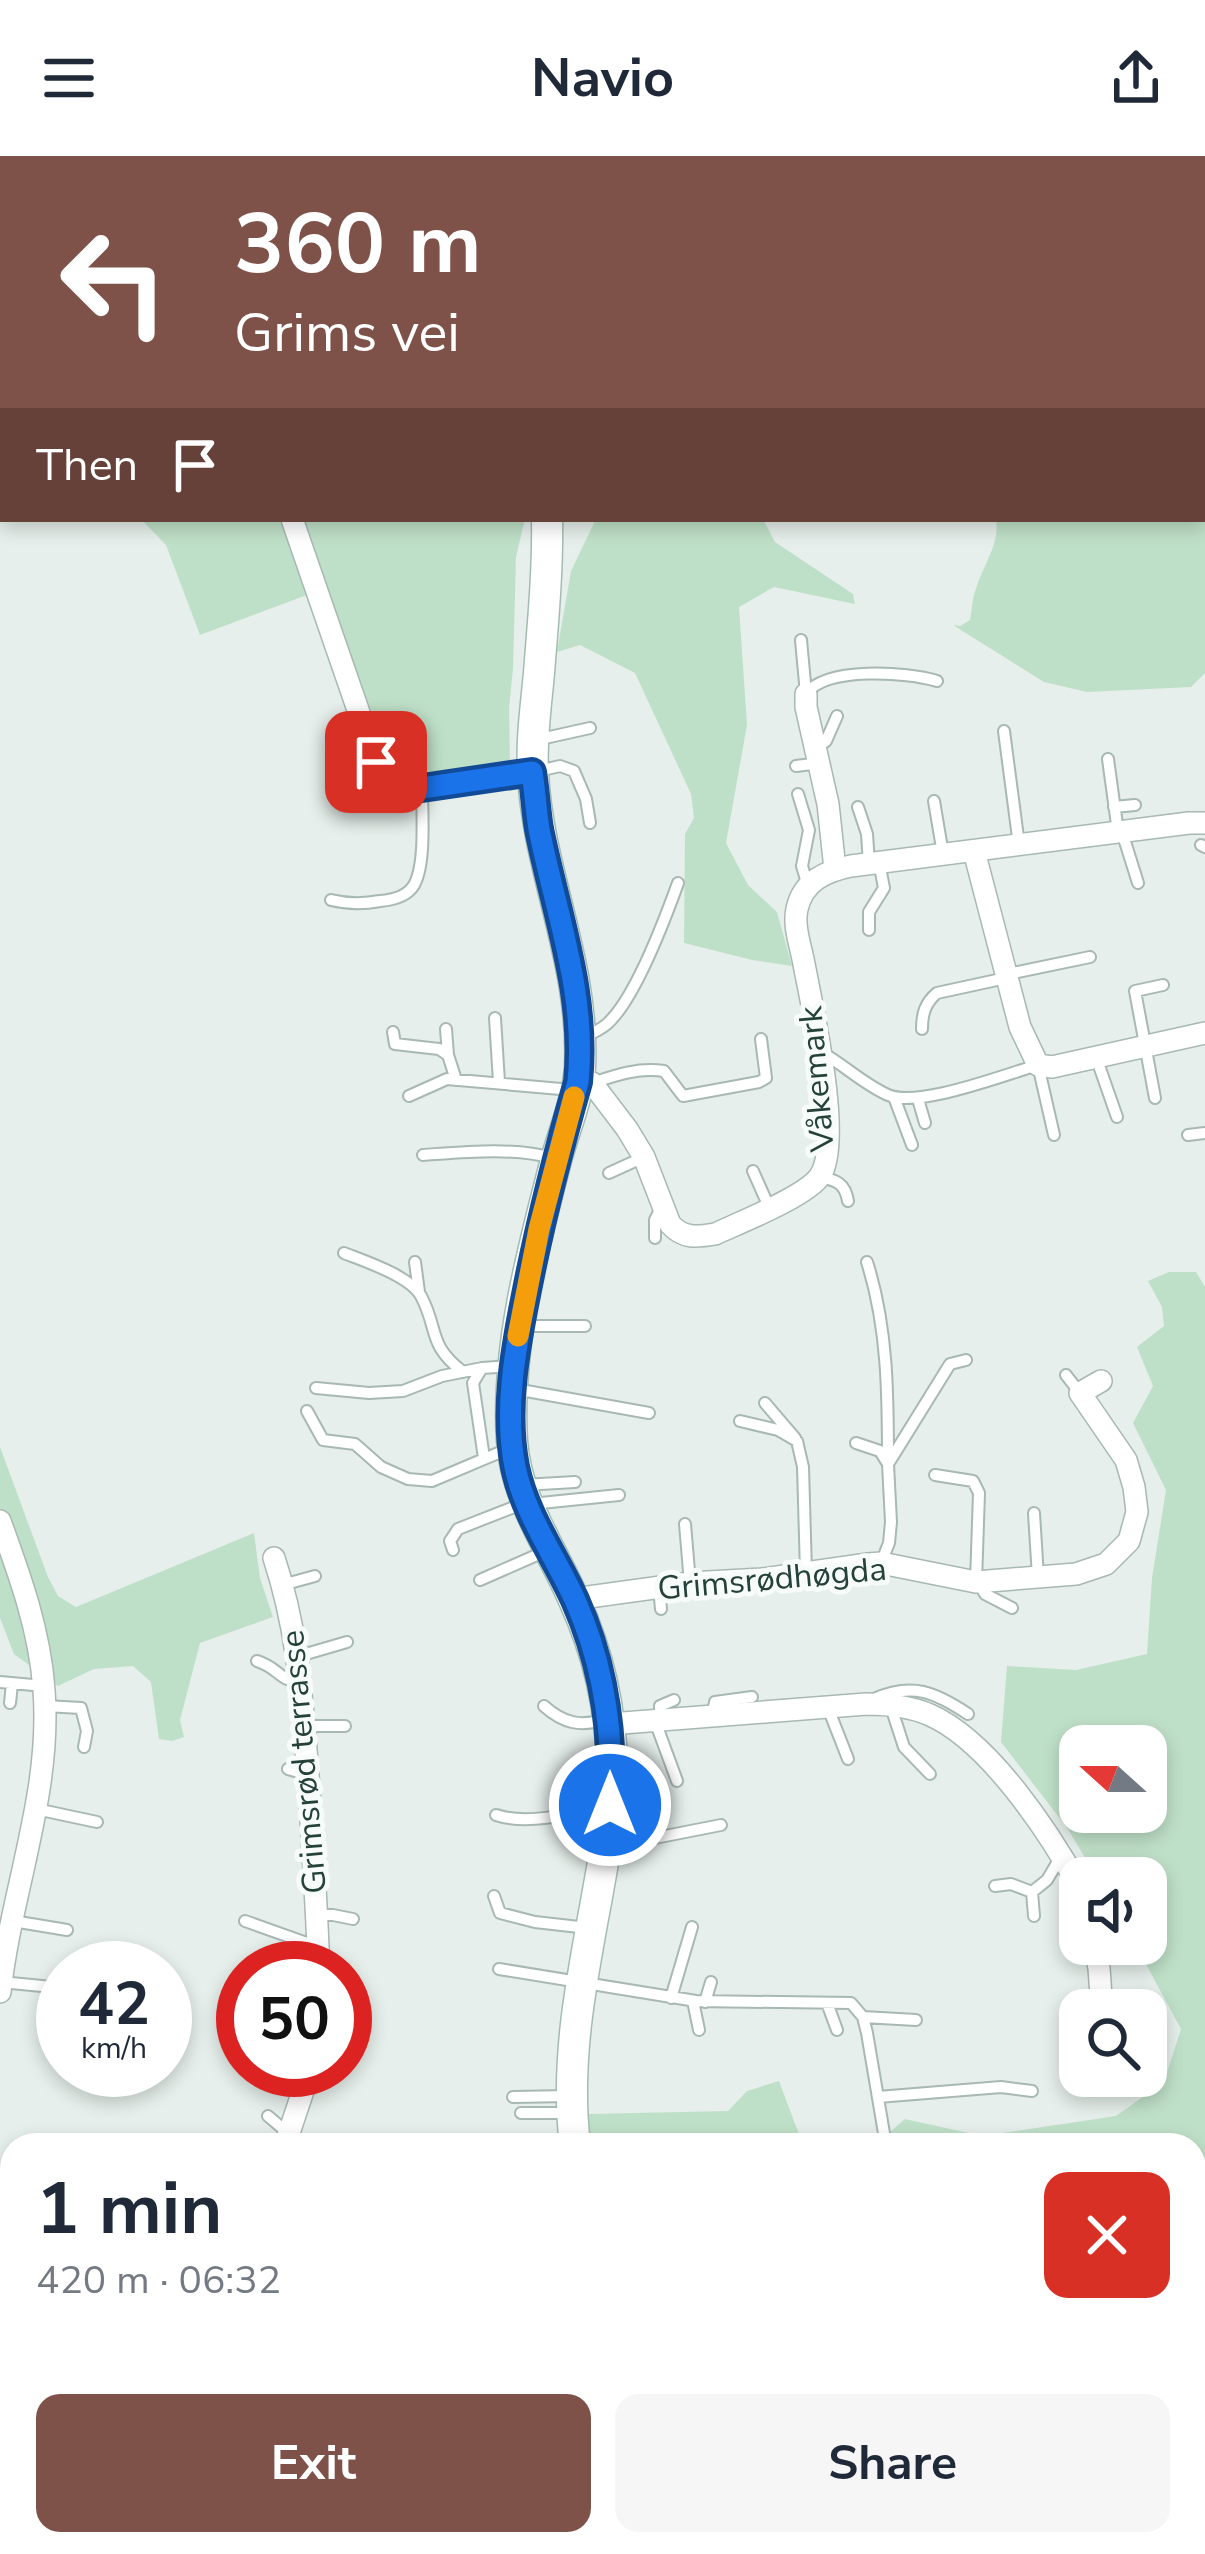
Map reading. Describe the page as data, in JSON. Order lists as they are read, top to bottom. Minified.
{"streets":{"street":["Våkemark","Grimsrødhøgda","Grimsrød terrasse"]},"north":"left","page":{"header":"Navio","turn":["360 m","Grims vei"],"then":"Then","speed":"42 km/h","limit":"50","heading":["1 min","420 m · 06:32"],"buttons":["Exit","Share"]}}
